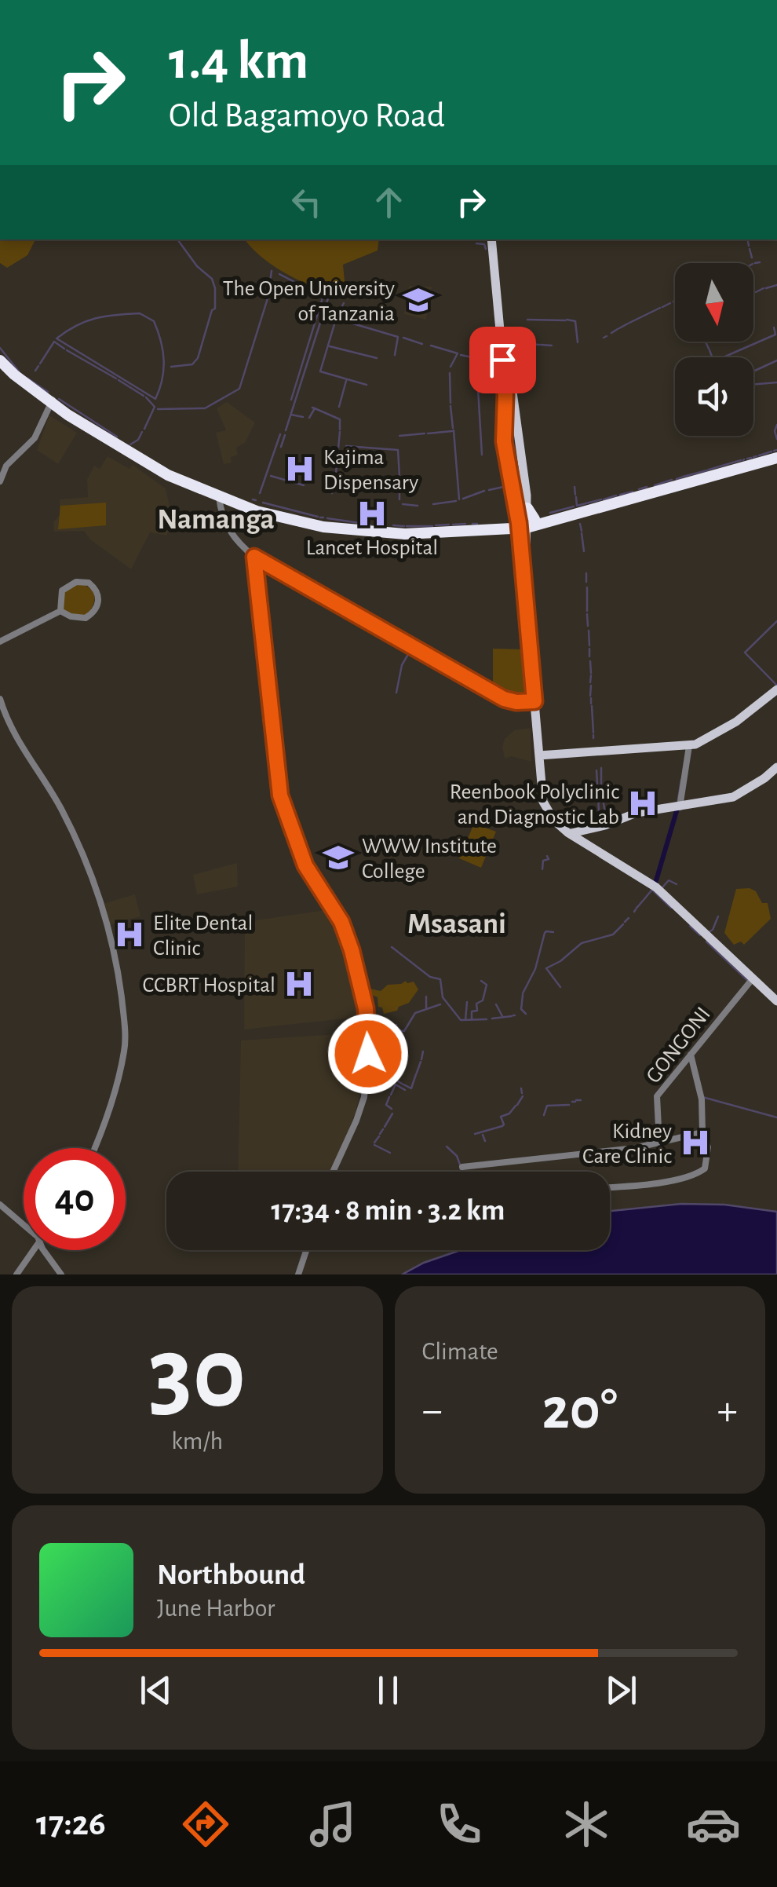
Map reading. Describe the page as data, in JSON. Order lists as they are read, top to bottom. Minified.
{"streets":{"street":["GONGONI"]},"districts":["Namanga","Msasani"],"places":{"school or university":["The Open University of Tanzania","WWW Institute College"],"hospital":["Kajima Dispensary","Lancet Hospital","Reenbook Polyclinic and Diagnostic Lab","Elite Dental Clinic","CCBRT Hospital","Kidney Care Clinic"]},"north":"bottom","page":{"turn":["1.4 km","Old Bagamoyo Road"],"limit":"40","trip":"17:34 · 8 min · 3.2 km","tile":[["30","km/h"],"Climate"],"heat":["−","20°","+"],"song":["Northbound","June Harbor"],"tabs":"17:26"}}
